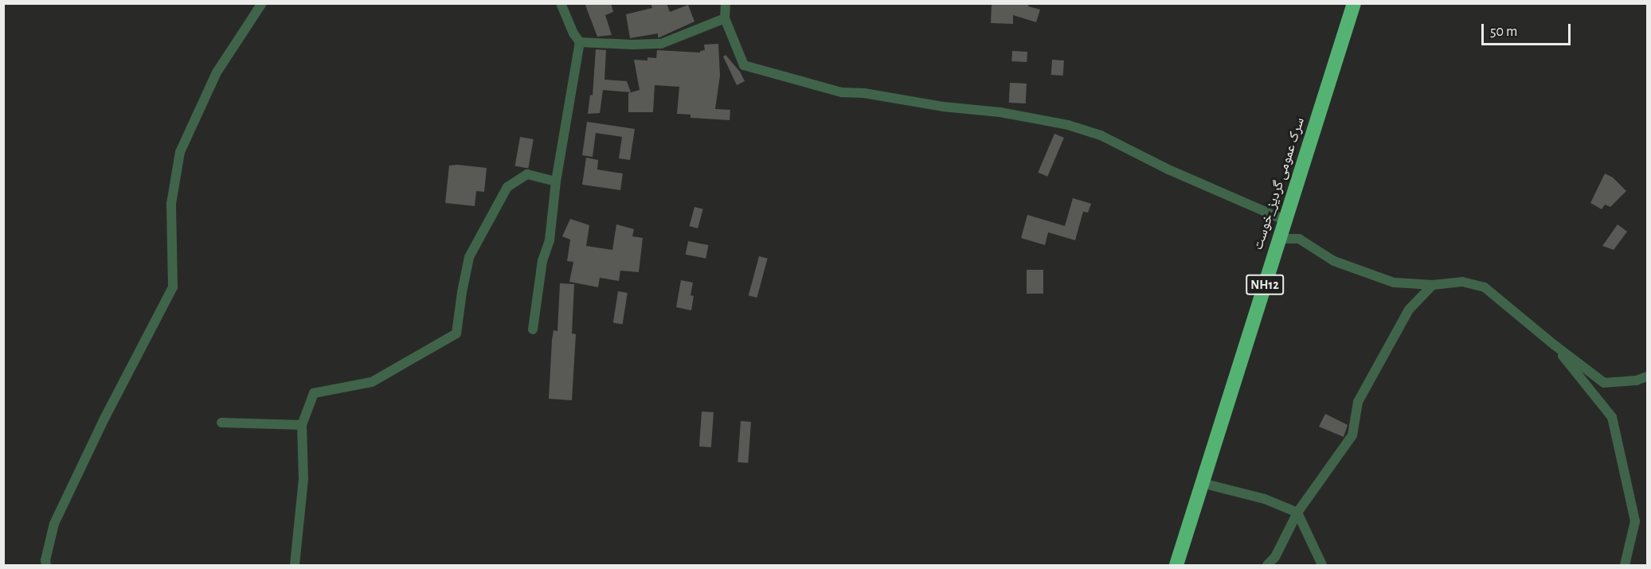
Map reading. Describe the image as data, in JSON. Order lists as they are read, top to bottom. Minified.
{"streets":{"highway":["سرک عمومی گردیز_خوست","NH12"]},"scale_bar":"50 m"}
